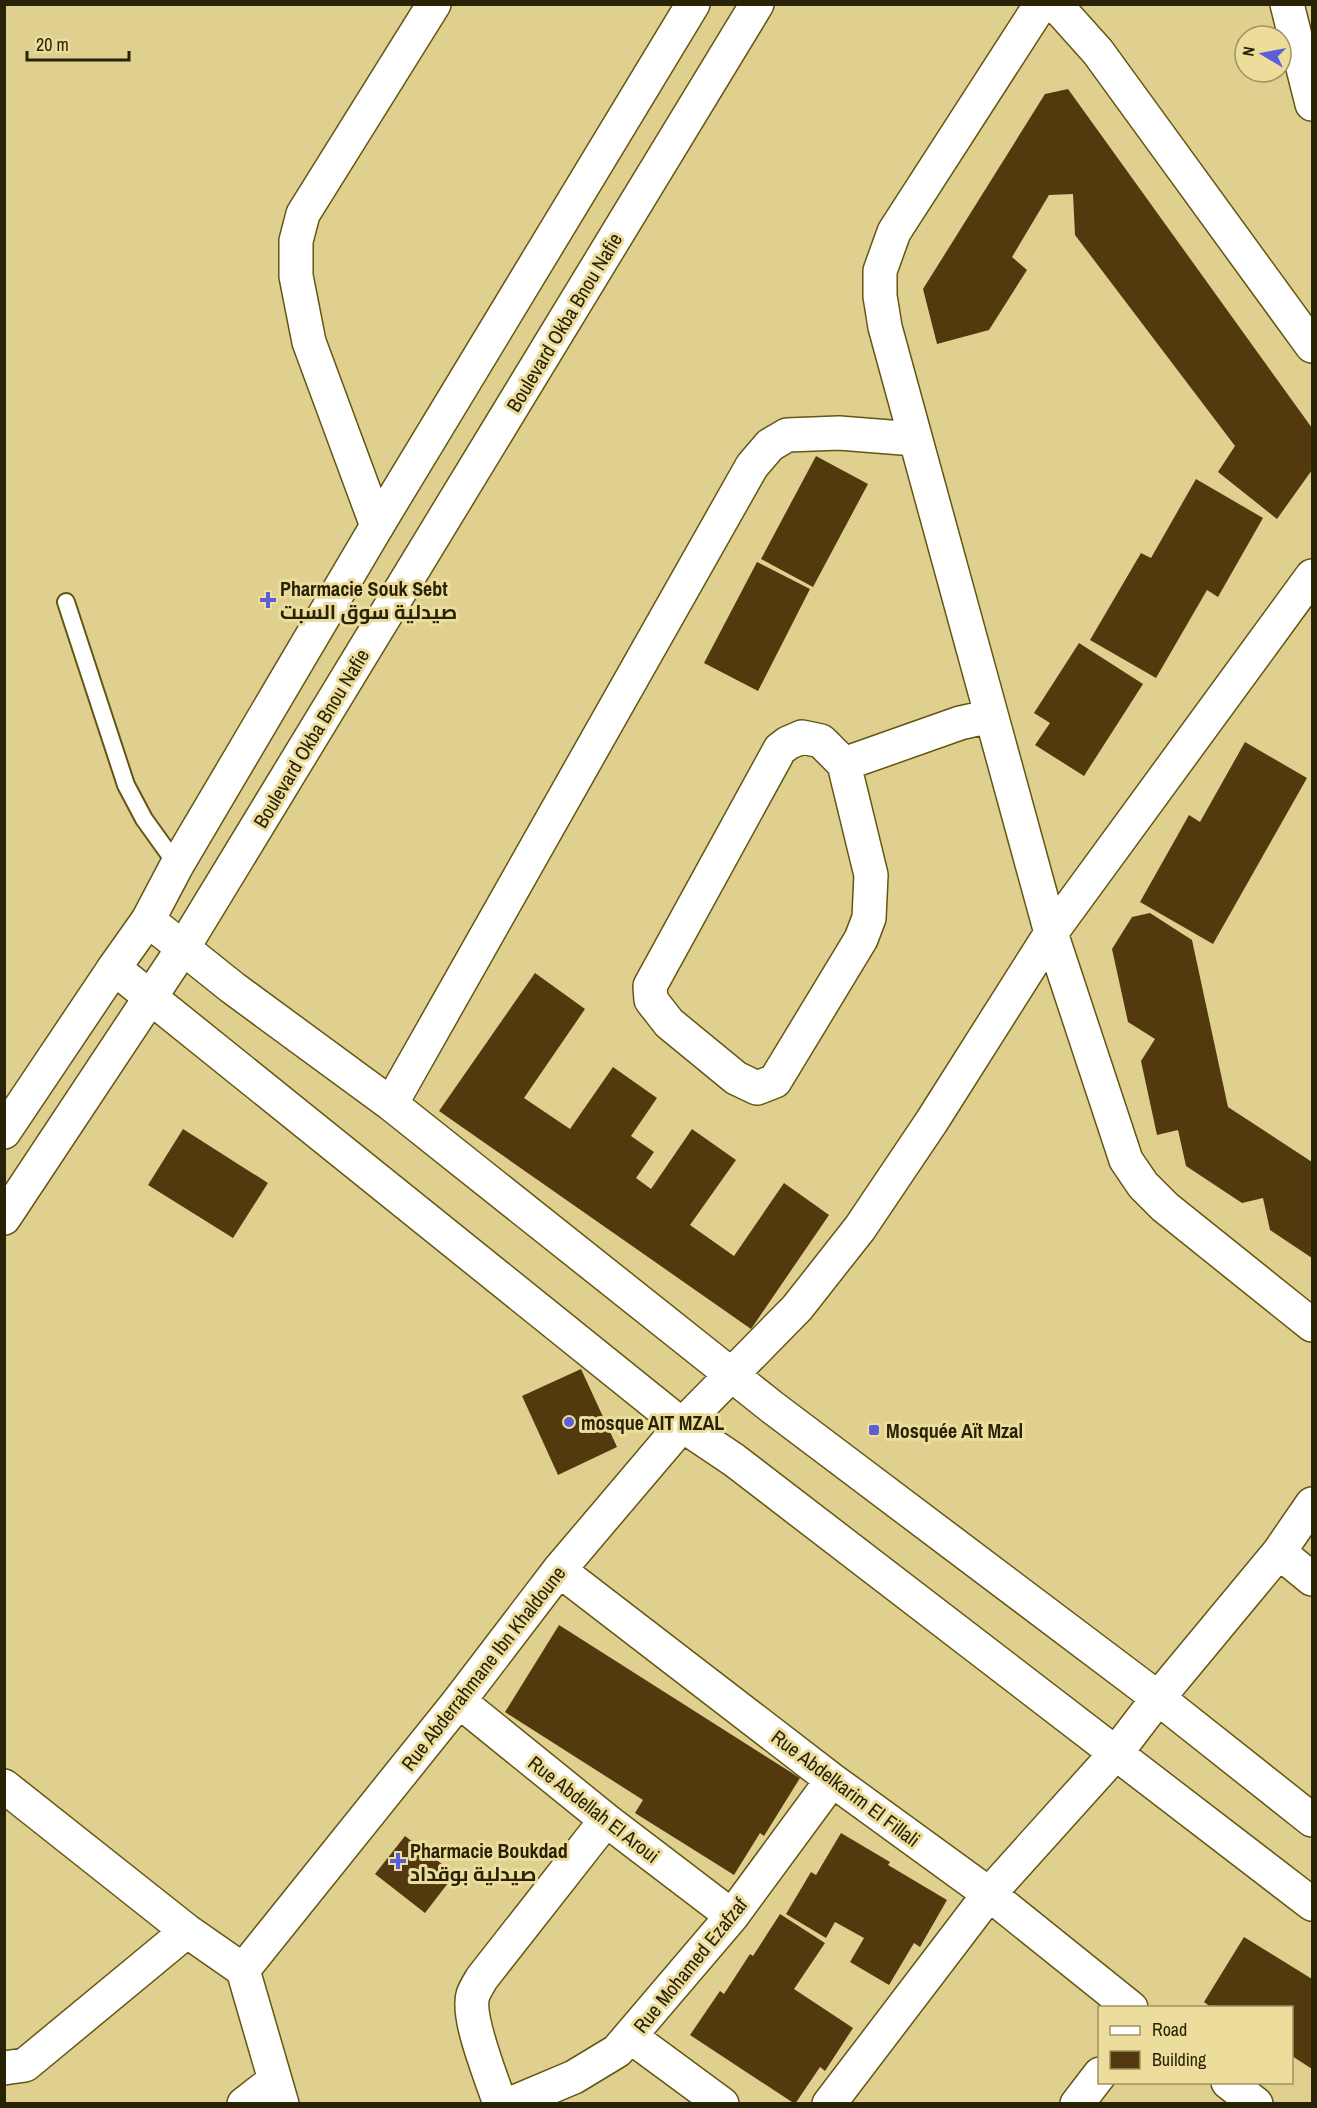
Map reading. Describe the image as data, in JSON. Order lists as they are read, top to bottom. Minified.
{"streets":{"street":["Boulevard Okba Bnou Nafie","Rue Abderrahmane Ibn Khaldoune","Rue Abdelkarim El Fillali","Rue Abdellah El Aroui","Rue Mohamed Ezafzaf"]},"crossings":[["Rue Abderrahmane Ibn Khaldoune","Rue Abdelkarim El Fillali"],["Rue Abderrahmane Ibn Khaldoune","Rue Abdellah El Aroui"],["Rue Abdelkarim El Fillali","Rue Mohamed Ezafzaf"],["Rue Abdellah El Aroui","Rue Mohamed Ezafzaf"]],"places":{"health":["Pharmacie Souk Sebt صيدلية سوق السبت","Pharmacie Boukdad صيدلية بوقداد"],"other":["mosque AIT MZAL"],"transit":["Mosquée Aït Mzal"]},"legend":["Road","Building"],"scale_bar":"20 m","north":"left"}
